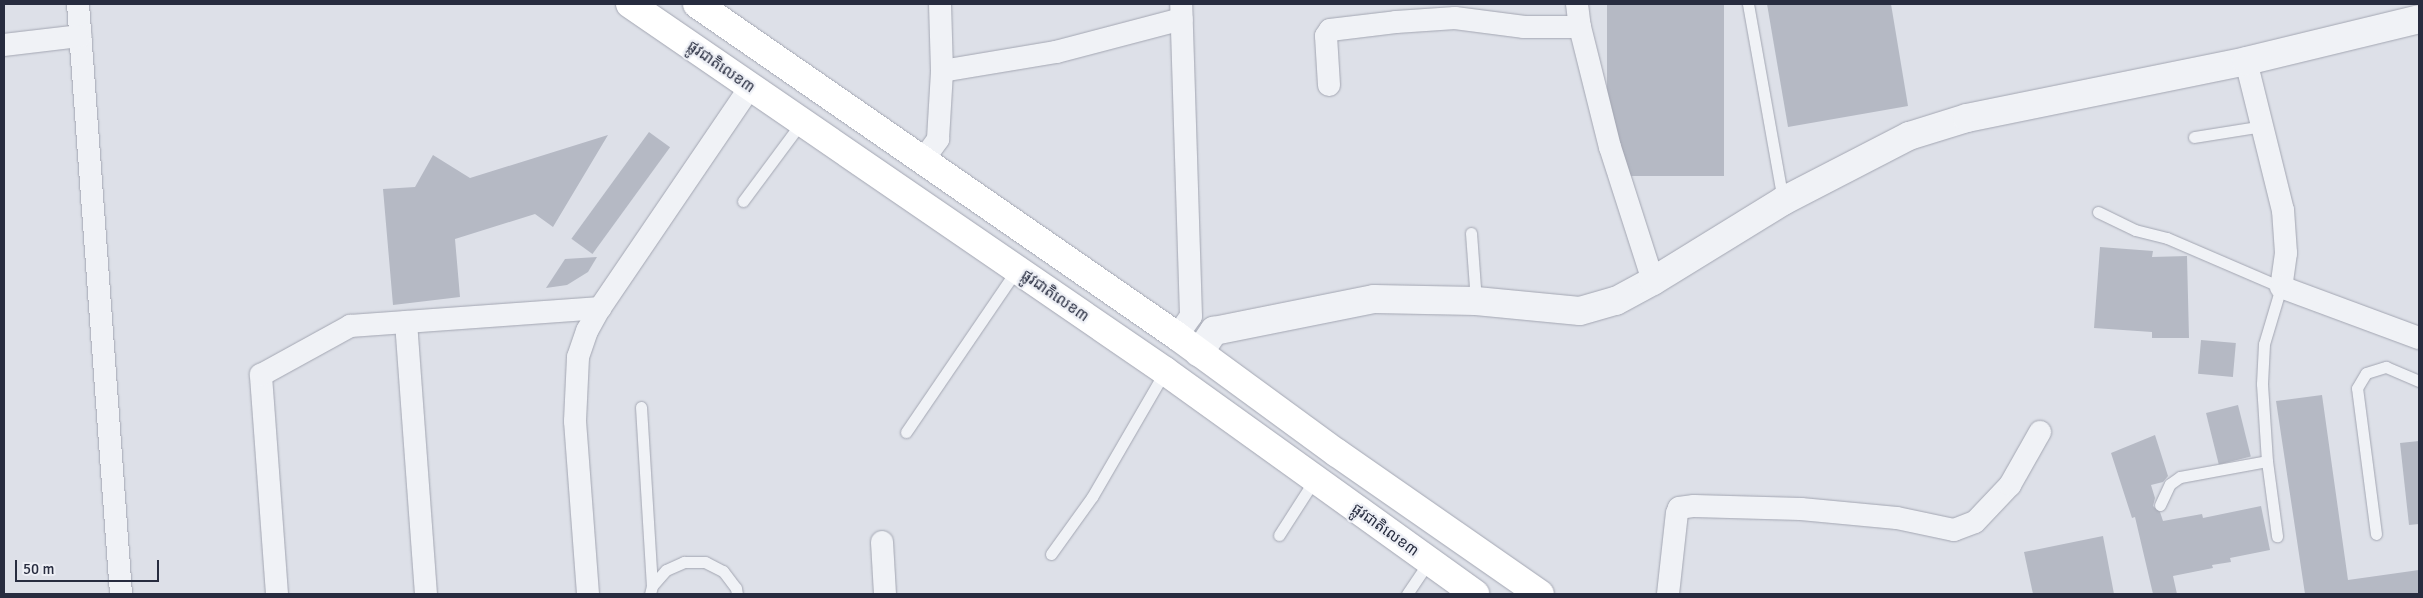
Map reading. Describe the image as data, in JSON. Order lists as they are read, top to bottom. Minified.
{"streets":{"highway":["ផ្លូវជាតិលេខ៣"]},"scale_bar":"50 m"}
